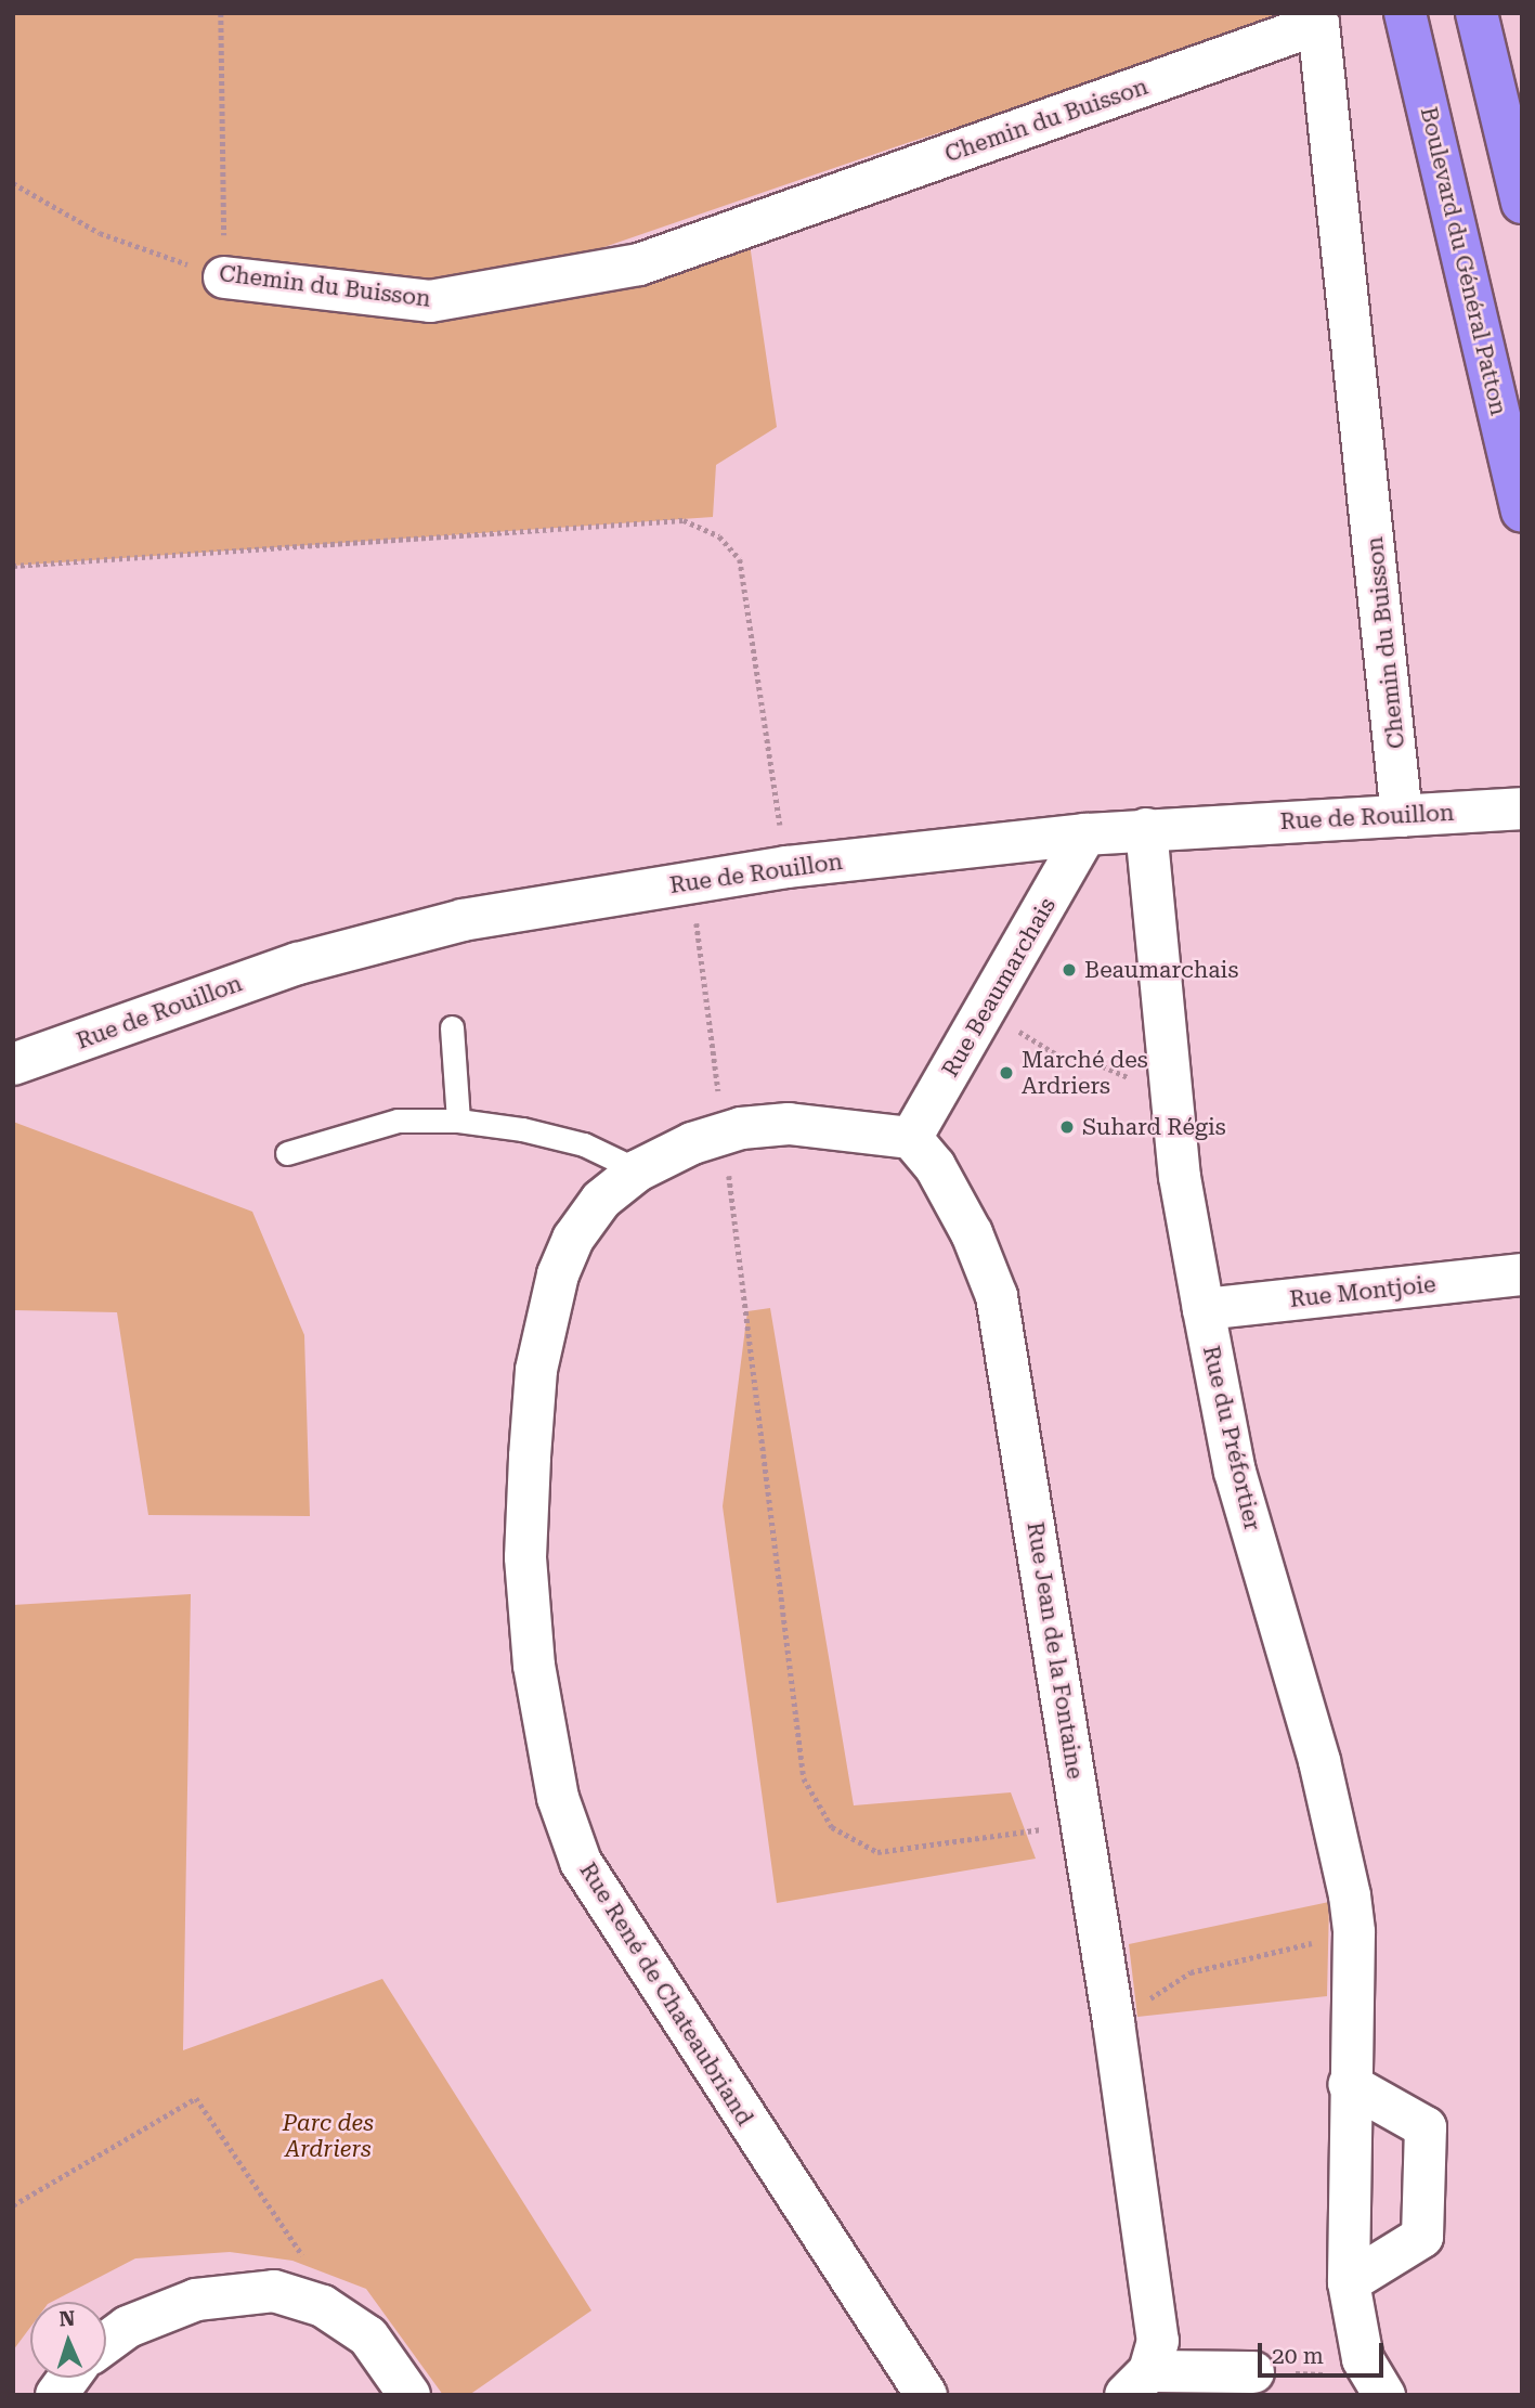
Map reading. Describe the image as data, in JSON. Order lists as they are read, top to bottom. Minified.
{"streets":{"highway":["Boulevard du Général Patton"],"street":["Chemin du Buisson","Rue de Rouillon","Rue Beaumarchais","Rue Montjoie","Rue du Préfortier","Rue Jean de la Fontaine","Rue René de Chateaubriand"]},"crossings":[["Chemin du Buisson","Rue de Rouillon"],["Rue de Rouillon","Rue Beaumarchais"],["Rue de Rouillon","Rue du Préfortier"],["Rue Beaumarchais","Rue Jean de la Fontaine"],["Rue Montjoie","Rue du Préfortier"]],"parks":["Parc des Ardriers"],"places":["Beaumarchais","Marché des Ardriers","Suhard Régis"],"scale_bar":"20 m","north":"top"}
